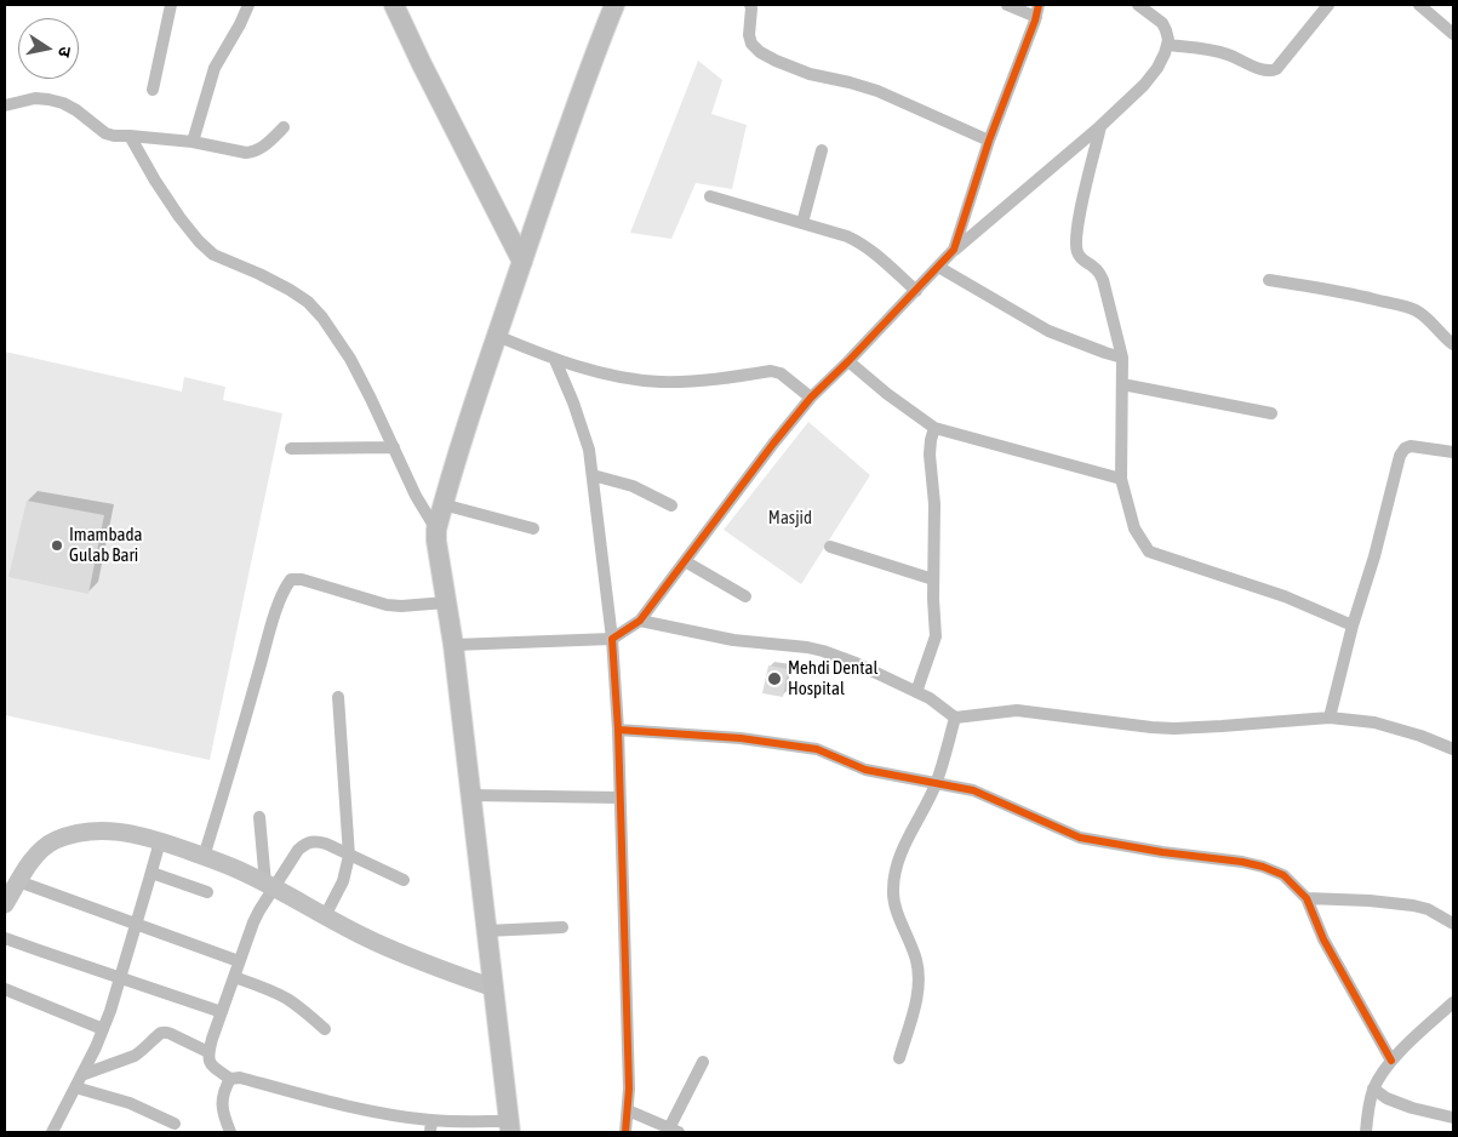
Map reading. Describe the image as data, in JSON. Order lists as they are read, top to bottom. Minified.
{"parks":["Masjid"],"places":["Imambada Gulab Bari","Mehdi Dental Hospital"],"north":"right"}
